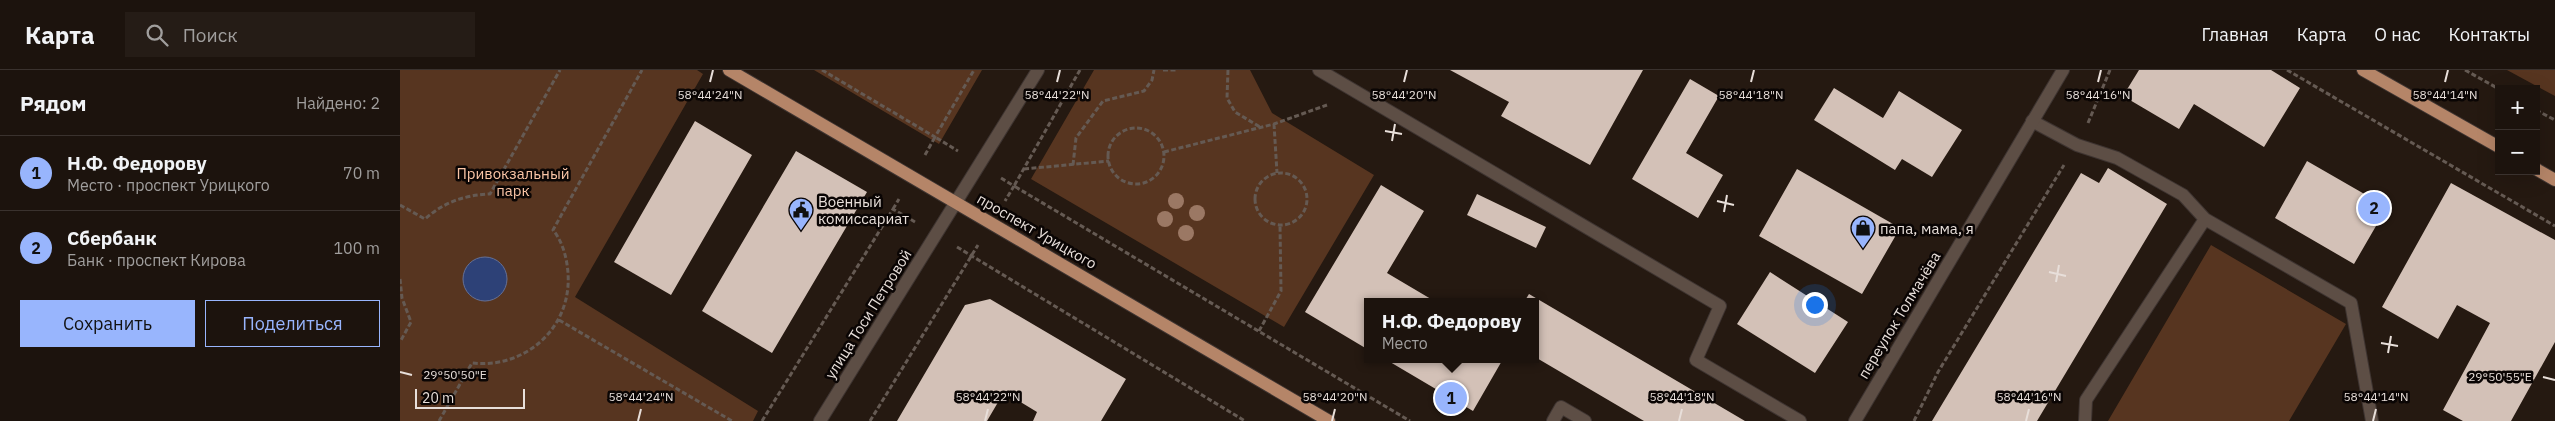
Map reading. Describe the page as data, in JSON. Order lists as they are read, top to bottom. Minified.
{"streets":{"main road":["проспект Урицкого"],"street":["улица Тоси Петровой","переулок Толмачёва"]},"crossings":[["проспект Урицкого","улица Тоси Петровой"]],"parks":["Привокзальный парк"],"places":{"public building":["Военный комиссариат"],"shop":["папа, мама, я"]},"scale_bar":"20 m","page":{"header":"Карта","search":"Поиск","nav":["Главная","Карта","О нас","Контакты"],"heading":["Рядом","Найдено: 2"],"map_buttons":["+","−"],"list":[{"mark":"1","name":"Н.Ф. Федорову","note":"Место · проспект Урицкого","value":"70 m"},{"mark":"2","name":"Сбербанк","note":"Банк · проспект Кирова","value":"100 m"}],"pins":["2","1"],"buttons":["Сохранить","Поделиться"],"popup":["Н.Ф. Федорову","Место"],"scale":"20 m"},"coordinates":["58°44'24\"N","58°44'22\"N","58°44'20\"N","58°44'18\"N","58°44'16\"N","58°44'14\"N","29°50'50\"E","29°50'55\"E"]}
